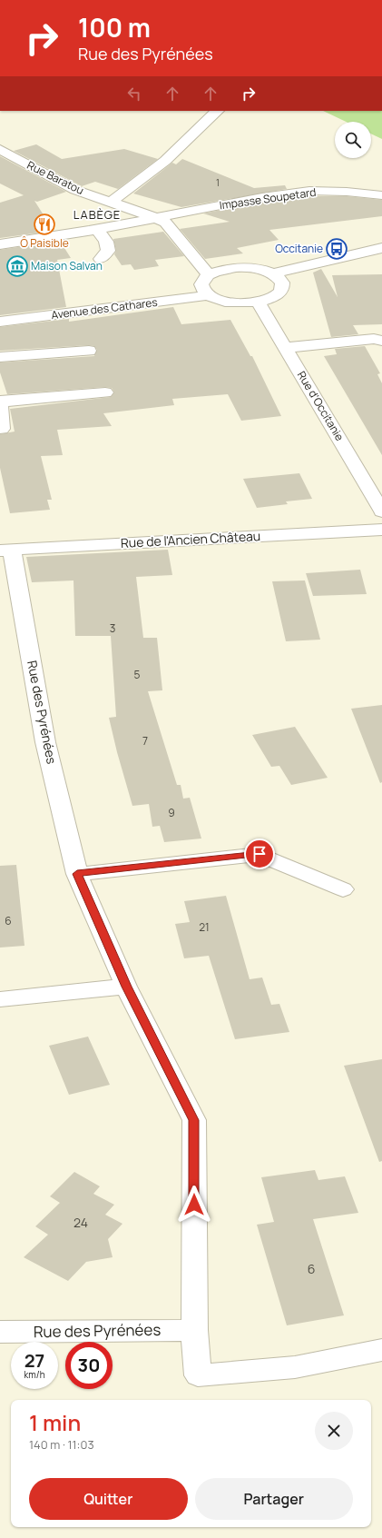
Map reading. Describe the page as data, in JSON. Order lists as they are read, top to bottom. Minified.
{"streets":{"street":["Rue Baratou","Impasse Soupetard","Avenue des Cathares","Rue d'Occitanie","Rue de l'Ancien Château","Rue des Pyrénées"]},"crossings":[["Rue Baratou","Impasse Soupetard"],["Rue de l'Ancien Château","Rue des Pyrénées"]],"districts":["LABÈGE"],"places":{"restaurant":["Ô Paisible"],"bus stop":["Occitanie"],"museum":["Maison Salvan"]},"house_numbers":["1","3","5","7","9","6","21","24","6"],"page":{"turn":["100 m","Rue des Pyrénées"],"speed":"27 km/h","limit":"30","heading":["1 min","140 m · 11:03"],"buttons":["Quitter","Partager"]}}
